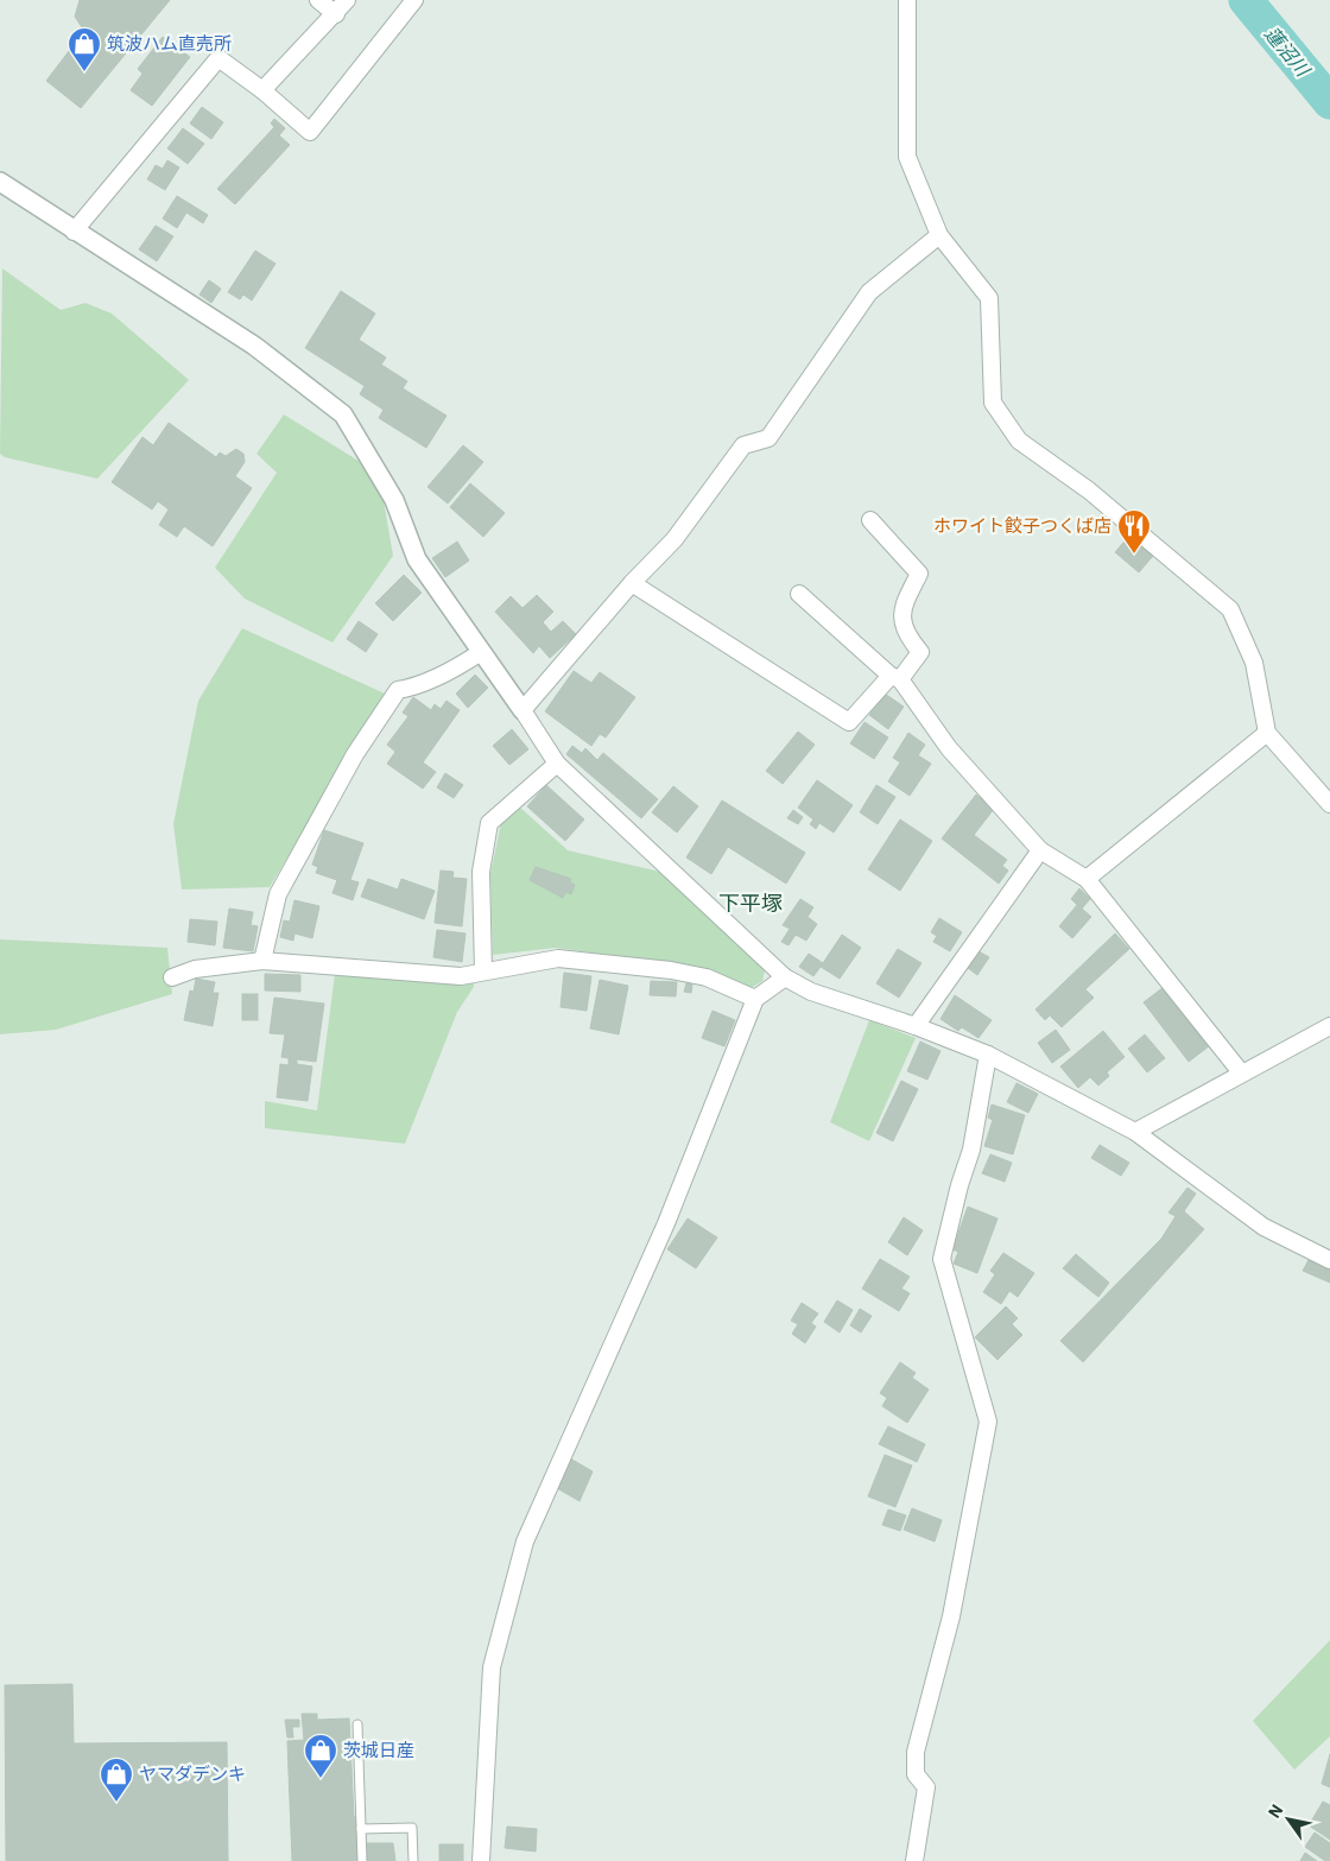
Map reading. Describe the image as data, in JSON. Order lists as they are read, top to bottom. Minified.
{"districts":["下平塚"],"water":["蓮沼川"],"places":{"shop":["筑波ハム直売所","茨城日産","ヤマダデンキ"],"restaurant":["ホワイト餃子つくば店"]},"north":"top left"}
